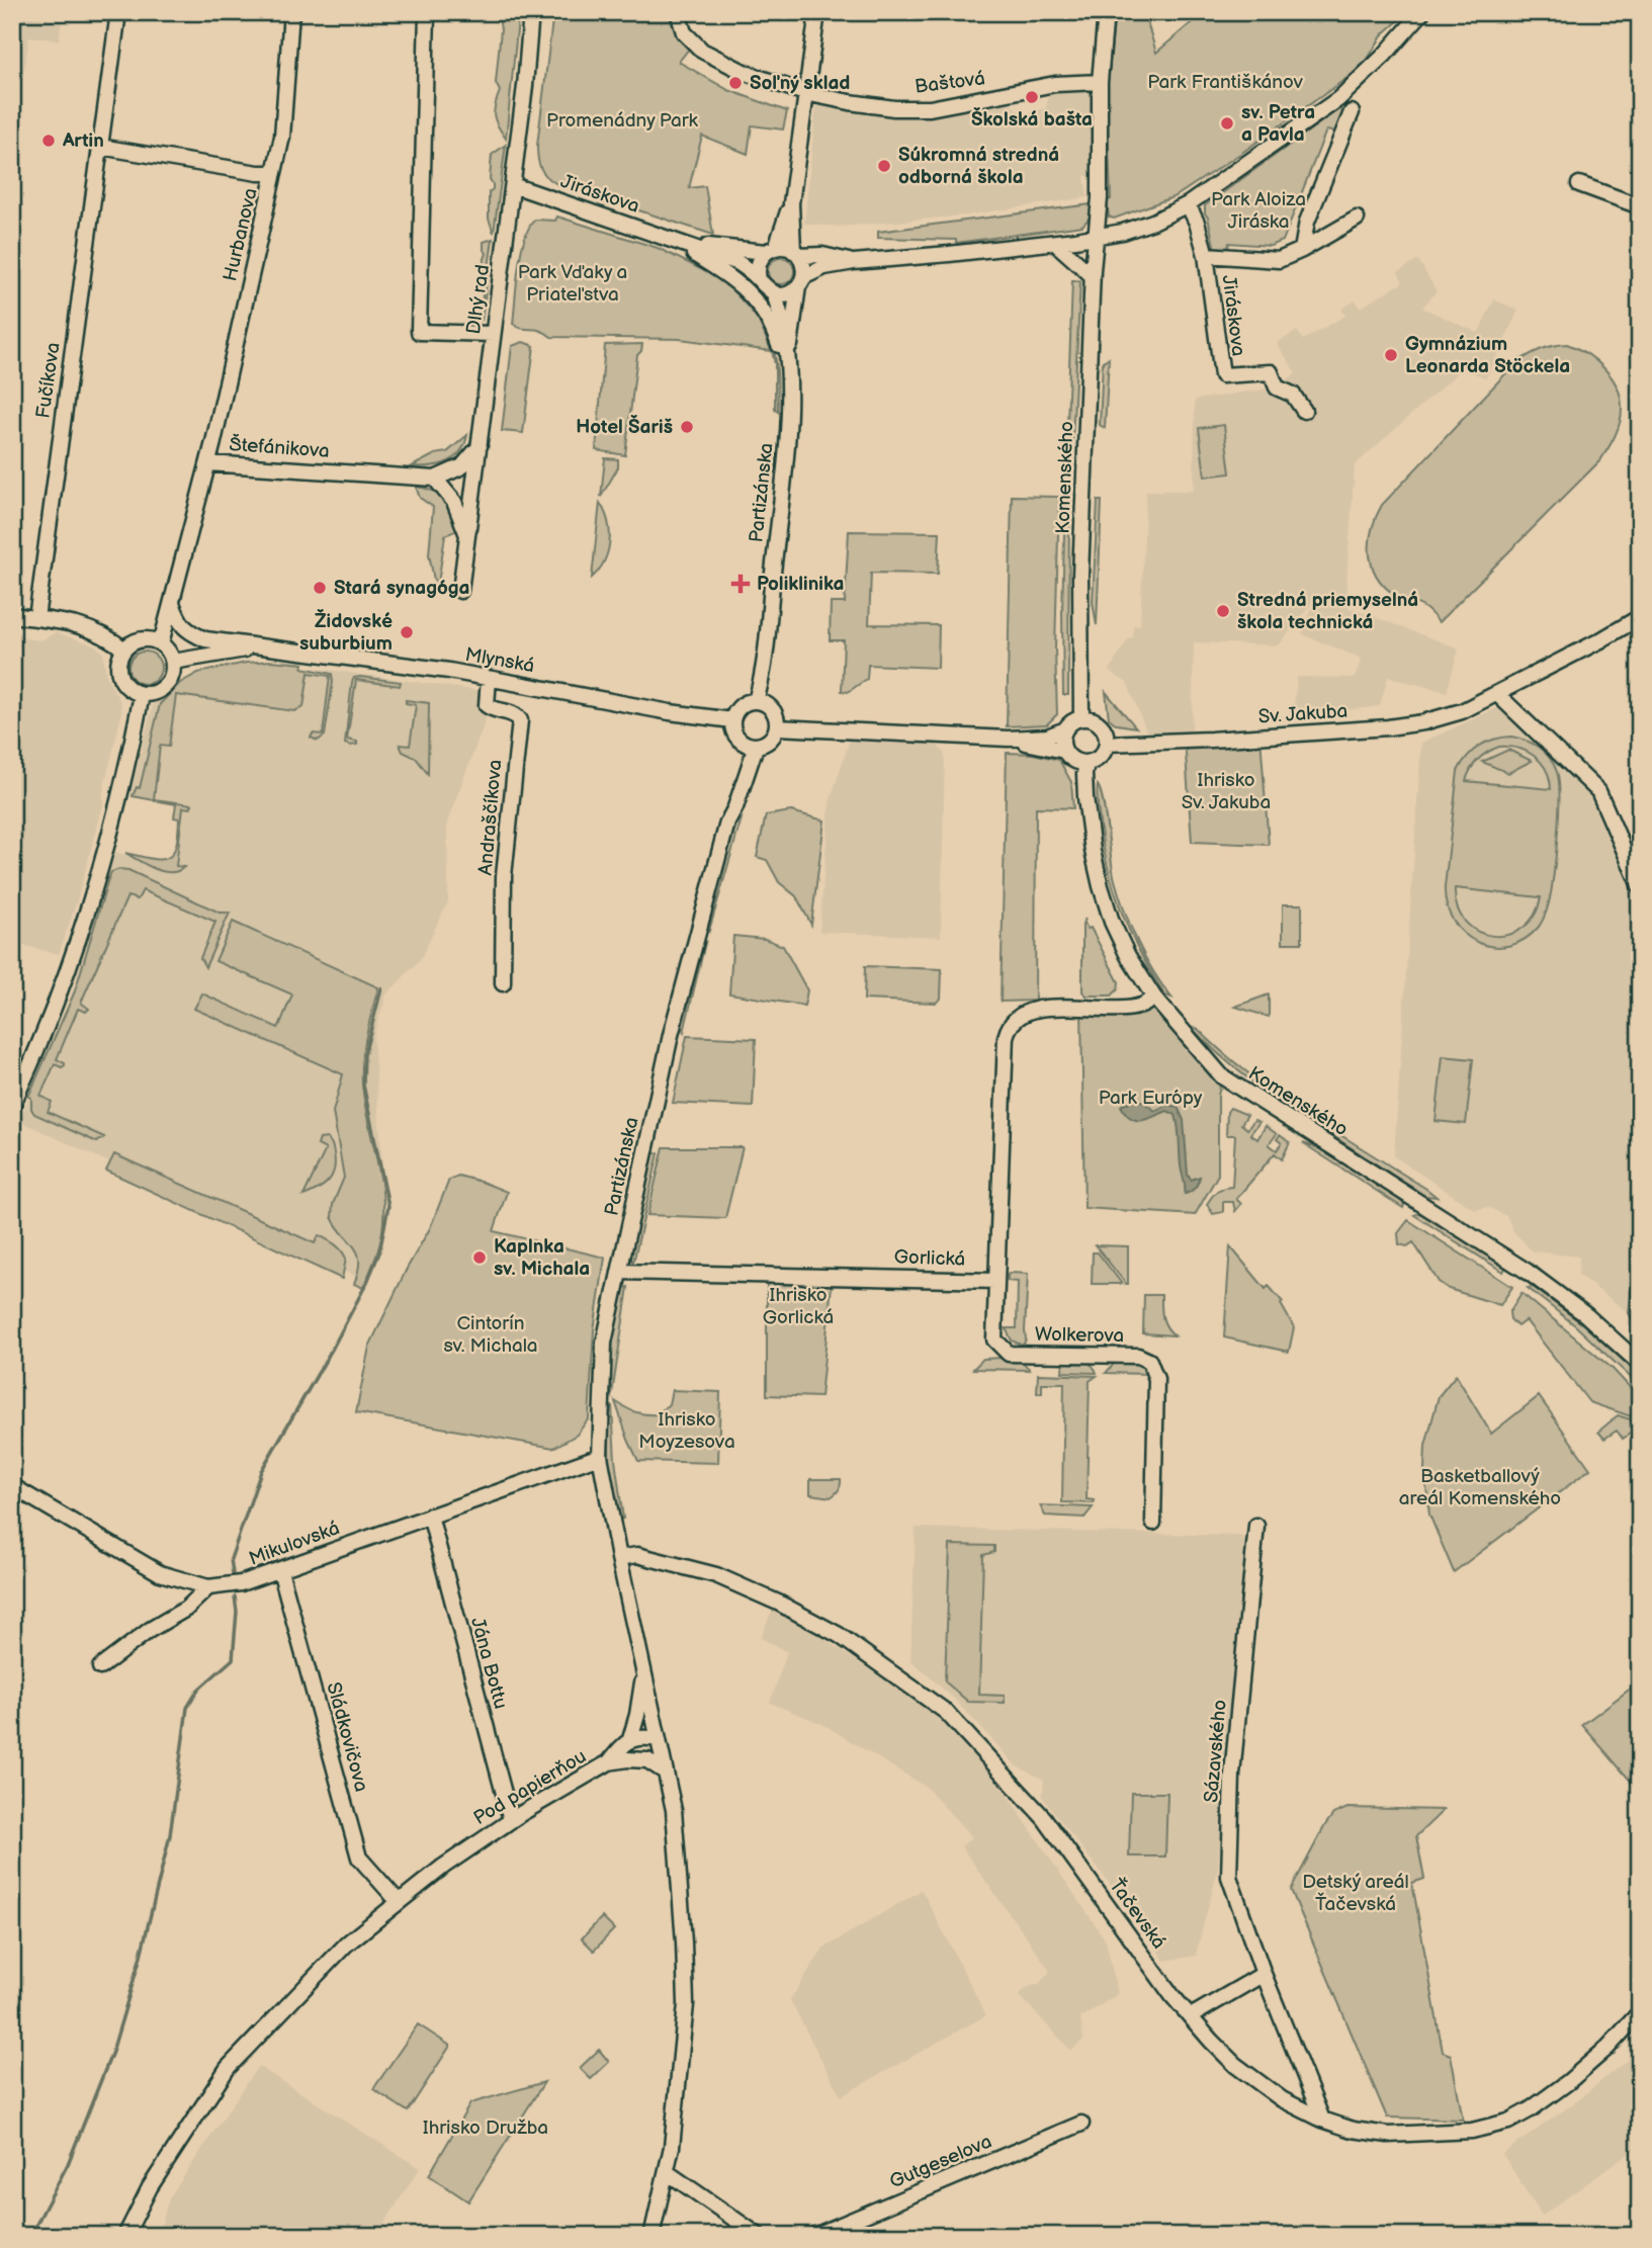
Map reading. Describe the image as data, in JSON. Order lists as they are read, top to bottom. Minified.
{"streets":{"street":["Baštová","Jiráskova","Hurbanova","Dlhý rad","Fučíkova","Štefánikova","Komenského","Partizánska","Mlynská","Sv. Jakuba","Andraščíkova","Gorlická","Wolkerova","Mikulovská","Jána Bottu","Sládkovičova","Sázavského","Pod papierňou","Ťačevská","Gutgeselova"]},"crossings":[["Baštová","Komenského"],["Jiráskova","Dlhý rad"],["Jiráskova","Partizánska"],["Hurbanova","Štefánikova"],["Štefánikova","Mlynská"],["Komenského","Sv. Jakuba"],["Partizánska","Mlynská"],["Partizánska","Gorlická"],["Partizánska","Mikulovská"],["Partizánska","Pod papierňou"],["Partizánska","Ťačevská"],["Mlynská","Andraščíkova"],["Gorlická","Wolkerova"],["Mikulovská","Jána Bottu"],["Mikulovská","Sládkovičova"],["Jána Bottu","Pod papierňou"],["Sládkovičova","Pod papierňou"],["Sázavského","Ťačevská"]],"parks":["Park Františkánov","Promenádny Park","Park Aloiza Jiráska","Park Vďaky a Priateľstva","Ihrisko Sv. Jakuba","Park Európy","Ihrisko Gorlická","Cintorín sv. Michala","Ihrisko Moyzesova","Basketballový areál Komenského","Detský areál Ťačevská","Ihrisko Družba"],"places":{"other":["Soľný sklad","Školská bašta","sv. Petra a Pavla","Artin","Súkromná stredná odborná škola","Gymnázium Leonarda Stöckela","Hotel Šariš","Stará synagóga","Stredná priemyselná škola technická","Židovské suburbium","Kaplnka sv. Michala"],"health":["Poliklinika"]}}
